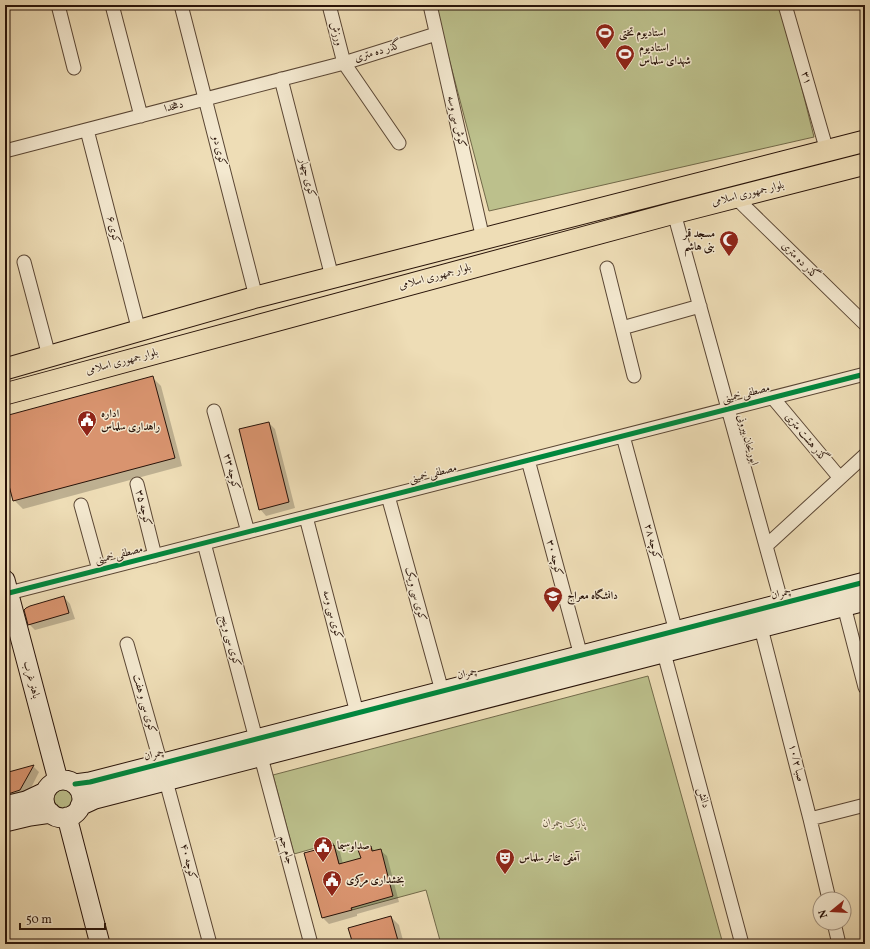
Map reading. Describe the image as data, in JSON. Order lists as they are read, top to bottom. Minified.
{"streets":{"main road":["بلوار جمهوری اسلامی"],"street":["ورزش","گذر ده متری","۳۱","دهخدا","کوش سی وسه","کوی دو","کوی چهار","کوی ۶","مصطفی خمینی","گذر هشت متری","ابوریحان بیرونی","کوچه ۳۳","کوچه ۳۵","کوچه ۲۸","کوچه ۳۰","کوی سی ویک","چمران","کوی سی وسه","کوی سی وپنج","باهنر غرب","کوی سی و هفت","صبا ۱۰/۲","دانش","جام جم","کوچه ۴۰"]},"crossings":[["ورزش","گذر ده متری"],["ورزش","دهخدا"],["گذر ده متری","دهخدا"],["گذر ده متری","کوش سی وسه"],["گذر ده متری","بلوار جمهوری اسلامی"],["۳۱","بلوار جمهوری اسلامی"],["دهخدا","کوی دو"],["دهخدا","کوی چهار"],["دهخدا","کوی ۶"],["کوش سی وسه","بلوار جمهوری اسلامی"],["کوی دو","بلوار جمهوری اسلامی"],["کوی چهار","بلوار جمهوری اسلامی"],["بلوار جمهوری اسلامی","کوی ۶"],["بلوار جمهوری اسلامی","ابوریحان بیرونی"],["مصطفی خمینی","گذر هشت متری"],["مصطفی خمینی","ابوریحان بیرونی"],["مصطفی خمینی","کوچه ۳۳"],["مصطفی خمینی","کوچه ۳۵"],["مصطفی خمینی","کوچه ۲۸"],["مصطفی خمینی","کوچه ۳۰"],["مصطفی خمینی","کوی سی ویک"],["مصطفی خمینی","کوی سی وسه"],["مصطفی خمینی","کوی سی وپنج"],["مصطفی خمینی","باهنر غرب"],["ابوریحان بیرونی","چمران"],["کوچه ۲۸","چمران"],["کوچه ۲۸","دانش"],["کوچه ۳۰","چمران"],["کوی سی ویک","چمران"],["چمران","کوی سی وسه"],["چمران","کوی سی وپنج"],["چمران","باهنر غرب"],["چمران","کوی سی و هفت"],["چمران","صبا ۱۰/۲"],["چمران","دانش"],["چمران","جام جم"],["چمران","کوچه ۴۰"],["کوی سی وپنج","جام جم"],["کوی سی و هفت","کوچه ۴۰"]],"parks":["پارک چمران"],"places":{"sports":["استادیوم تختی","استادیوم شهدای سلماس"],"mosque":["مسجد قمر بنی هاشم"],"public building":["اداره راهداری سلماس","صداوسیما","بخشداری مرکزی"],"school or university":["دانشگاه معراج"],"theatre":["آمفی تئاتر سلماس"]},"scale_bar":"50 m","north":"left"}
